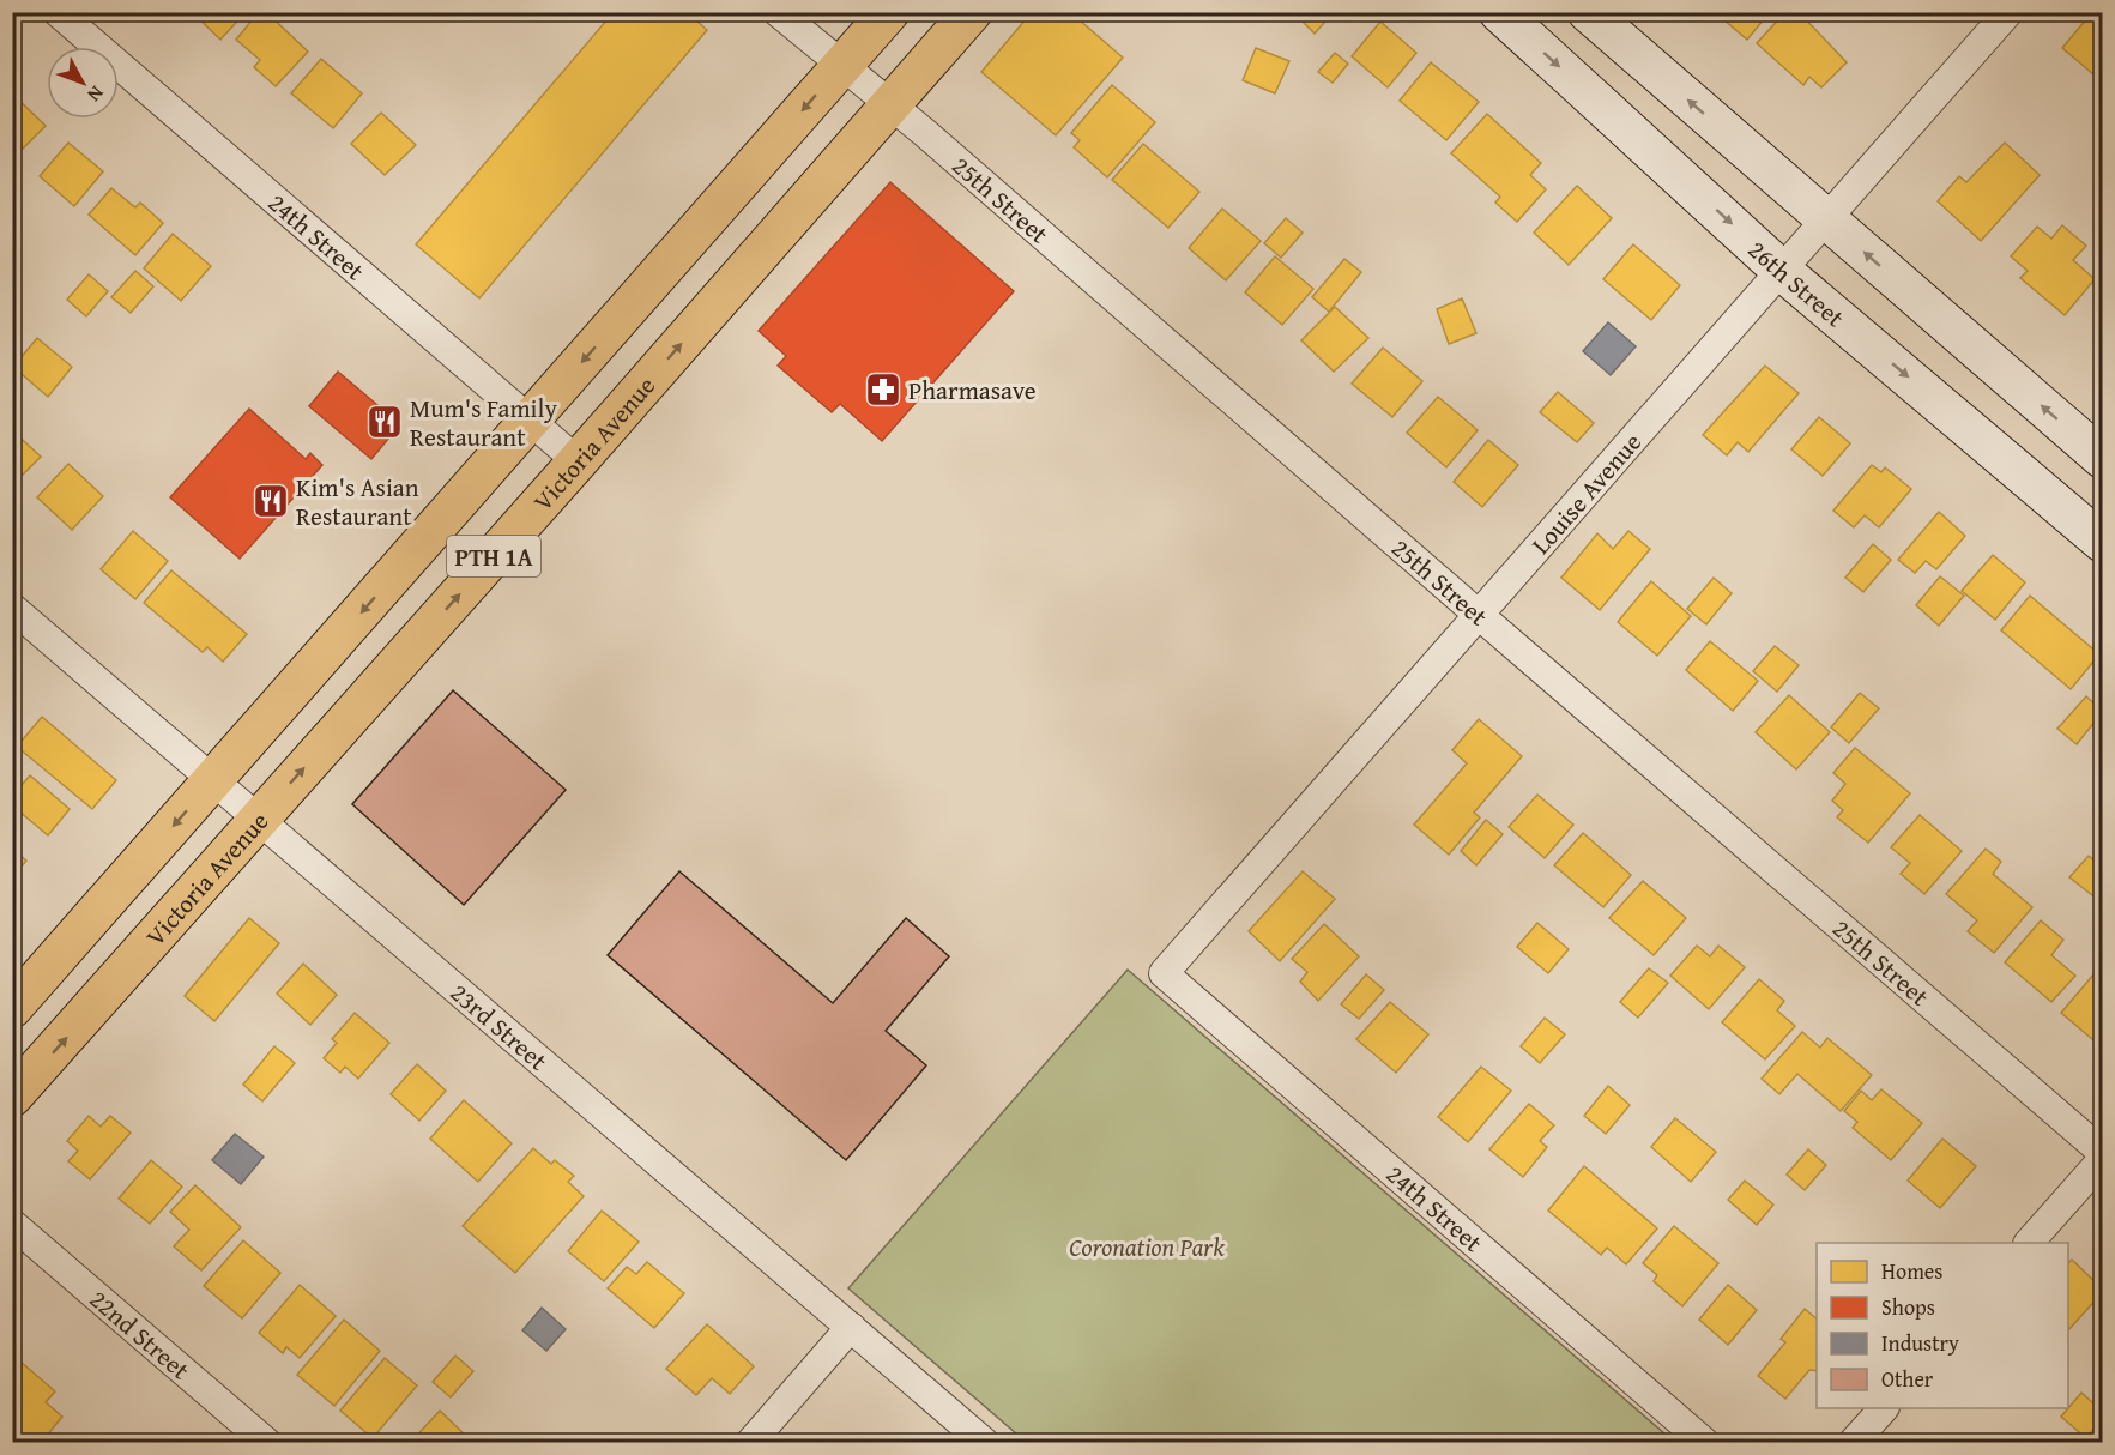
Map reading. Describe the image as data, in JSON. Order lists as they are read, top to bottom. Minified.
{"streets":{"main road":["Victoria Avenue","PTH 1A"],"street":["25th Street","24th Street","26th Street","Louise Avenue","23rd Street","22nd Street"]},"crossings":[["25th Street","Victoria Avenue"],["25th Street","Louise Avenue"],["25th Street","PTH 1A"],["24th Street","Victoria Avenue"],["24th Street","Louise Avenue"],["24th Street","PTH 1A"],["26th Street","Louise Avenue"],["Victoria Avenue","23rd Street"],["PTH 1A","23rd Street"]],"parks":["Coronation Park"],"places":{"pharmacy":["Pharmasave"],"restaurant":["Mum's Family Restaurant","Kim's Asian Restaurant"]},"legend":["Homes","Shops","Industry","Other"],"north":"bottom right"}
